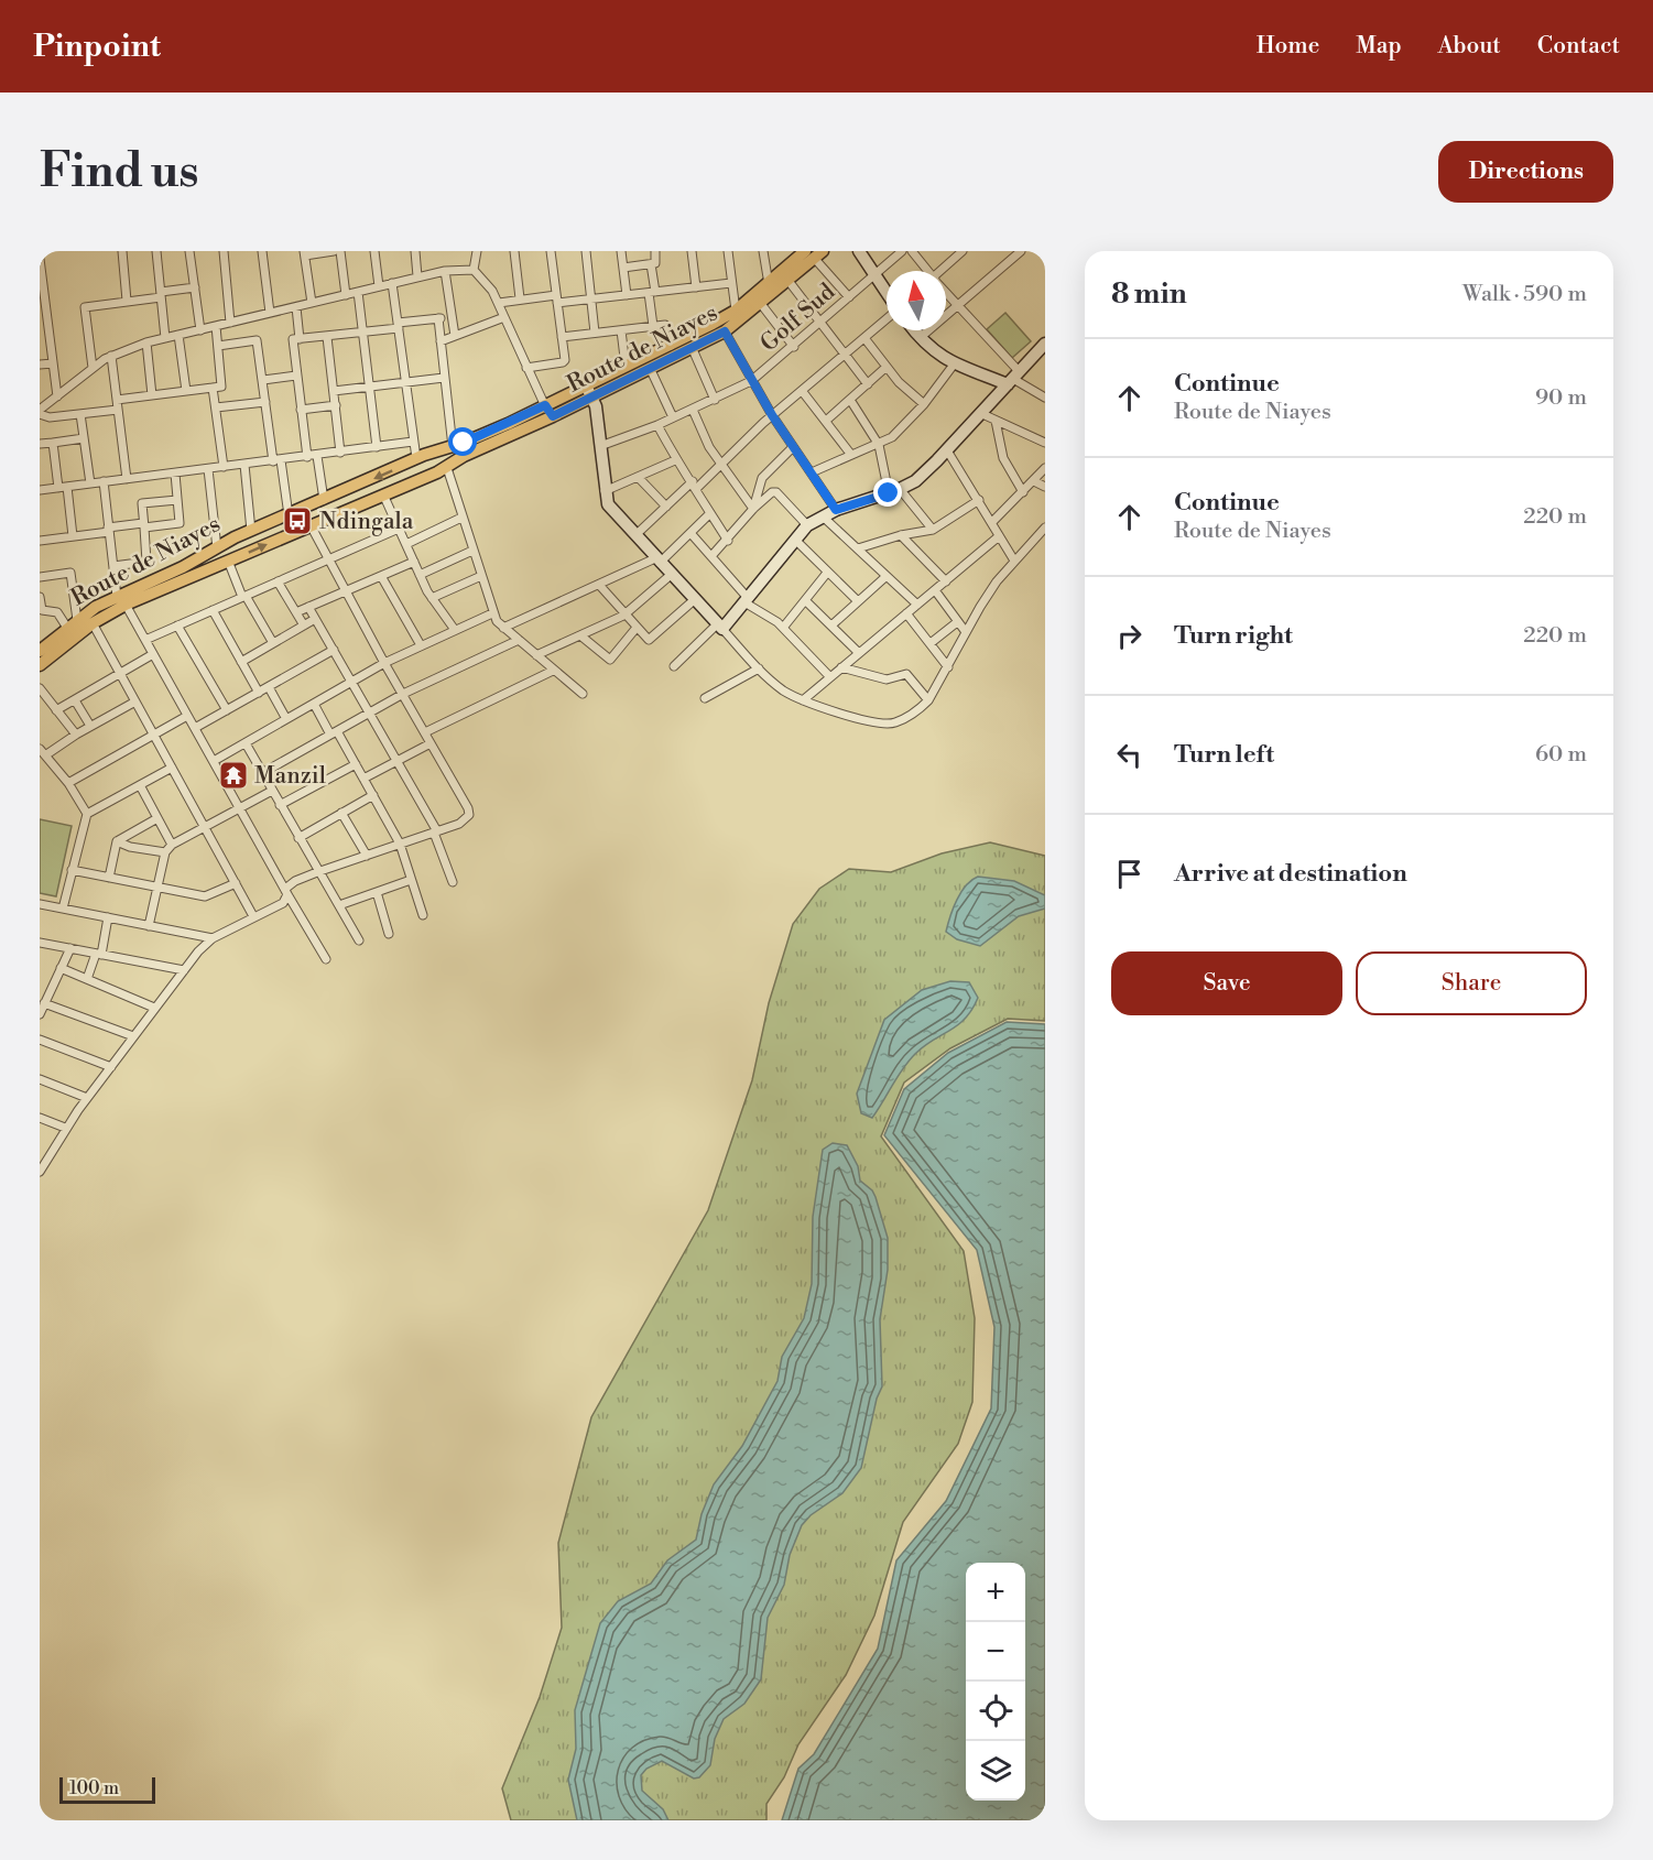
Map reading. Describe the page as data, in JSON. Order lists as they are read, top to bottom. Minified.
{"streets":{"main road":["Route de Niayes"],"street":["Golf Sud"]},"places":{"bus stop":["Ndingala"],"temple":["Manzil"]},"scale_bar":"100 m","north":"top","page":{"header":"Pinpoint","nav":["Home","Map","About","Contact"],"buttons":["Directions",["Save","Share"]],"title":"Find us","heading":["8 min","Walk · 590 m"],"list":[["Continue","Route de Niayes","90 m"],["Continue","Route de Niayes","220 m"],["Turn right","220 m"],["Turn left","60 m"],"Arrive at destination"],"map_buttons":["+","−"],"scale":"100 m"}}
